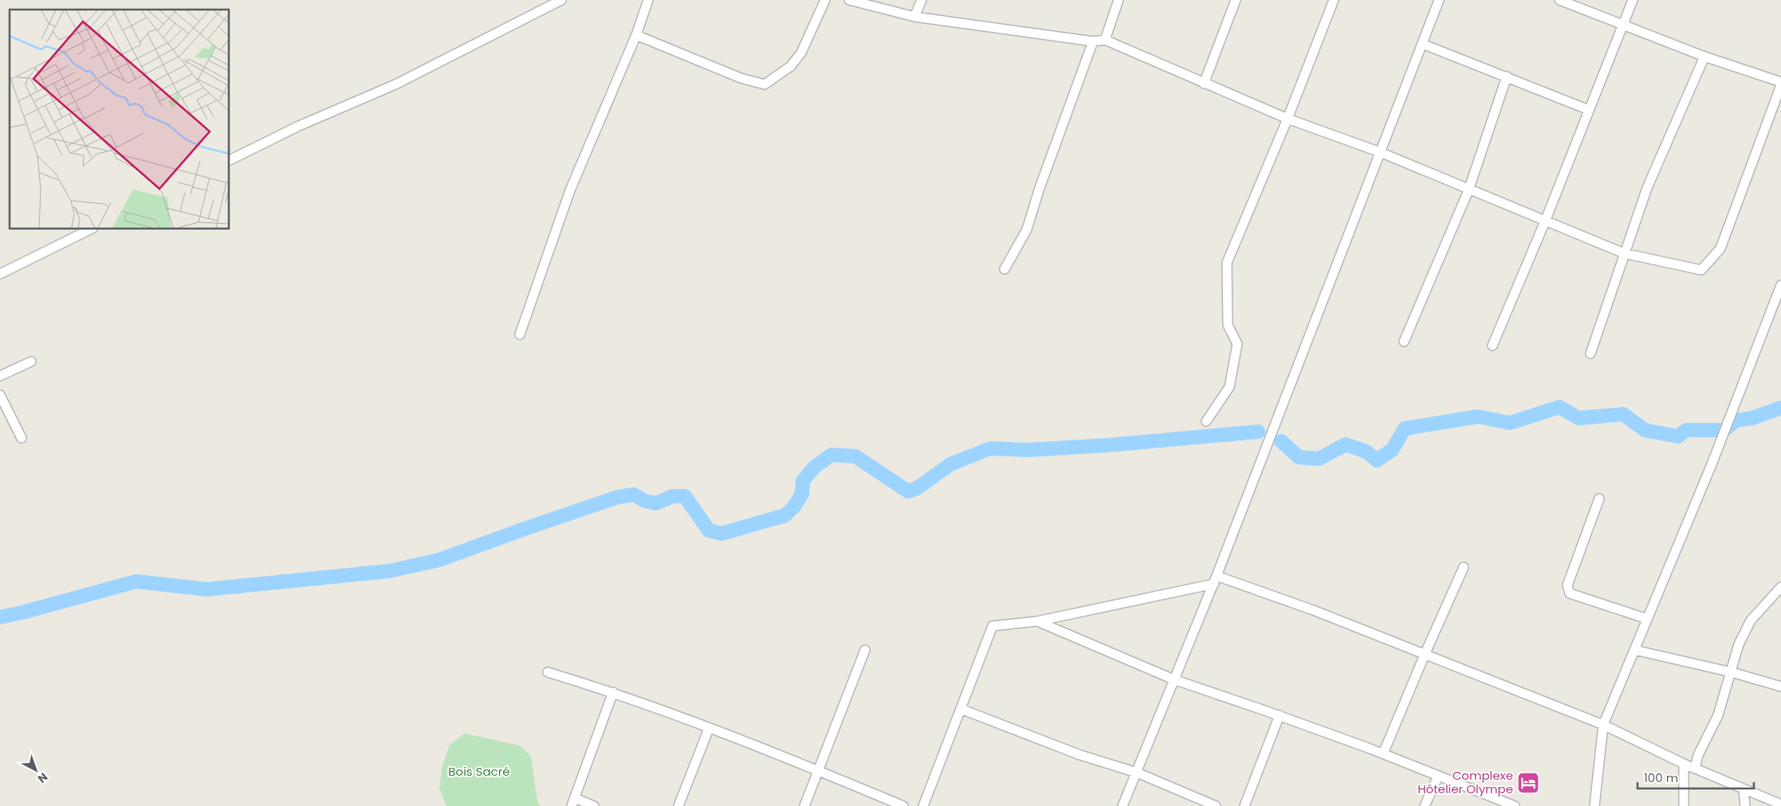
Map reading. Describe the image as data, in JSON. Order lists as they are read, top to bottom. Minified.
{"parks":["Bois Sacré"],"places":{"hotel":["Complexe Hôtelier Olympe"]},"scale_bar":"100 m","north":"bottom right"}
